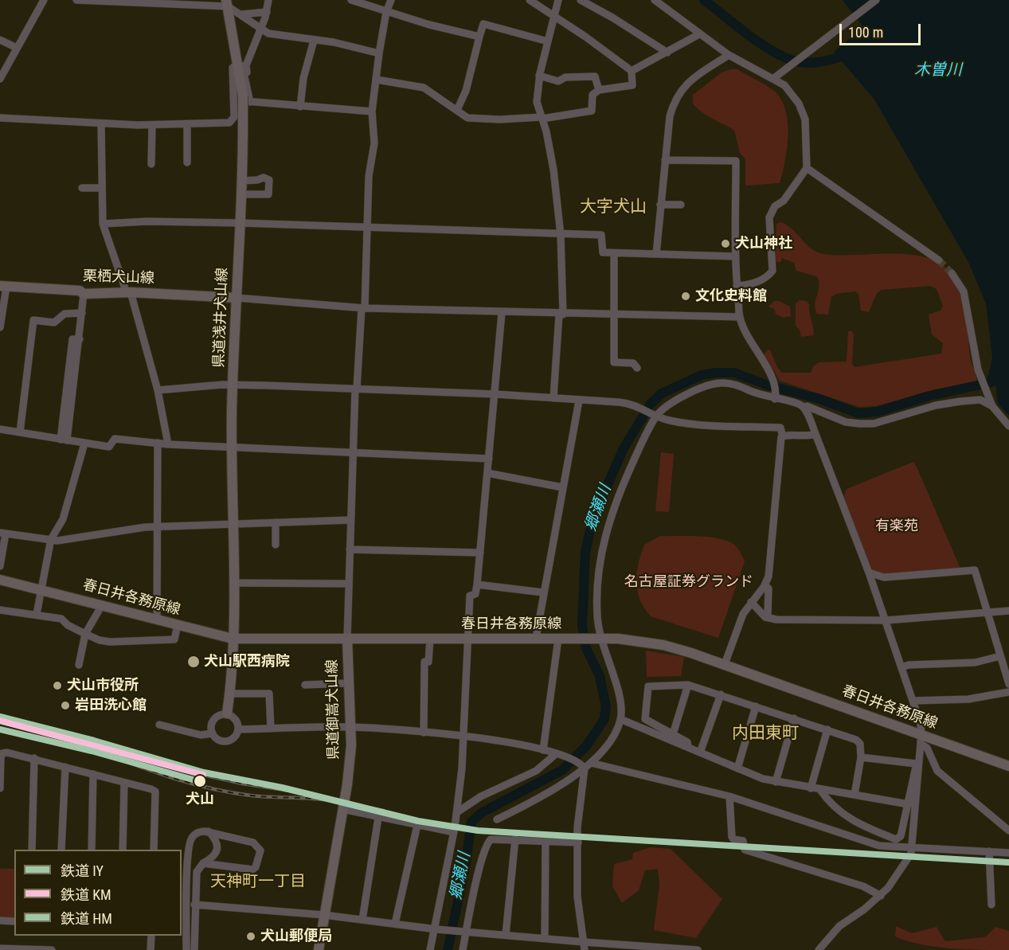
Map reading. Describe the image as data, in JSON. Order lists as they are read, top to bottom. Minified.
{"streets":{"main road":["栗栖犬山線","県道浅井犬山線","春日井各務原線","県道御嵩犬山線"]},"crossings":[["栗栖犬山線","県道浅井犬山線"],["県道浅井犬山線","春日井各務原線"],["春日井各務原線","県道御嵩犬山線"]],"districts":["大字犬山","内田東町","天神町一丁目"],"water":["木曽川","郷瀬川"],"parks":["有楽苑","名古屋証券グランド"],"places":["犬山神社","文化史料館","犬山駅西病院","犬山市役所","岩田洗心館","犬山","犬山郵便局"],"lines":["rail line IY","rail line KM","rail line HM"],"legend":["鉄道 IY","鉄道 KM","鉄道 HM"],"scale_bar":"100 m"}
